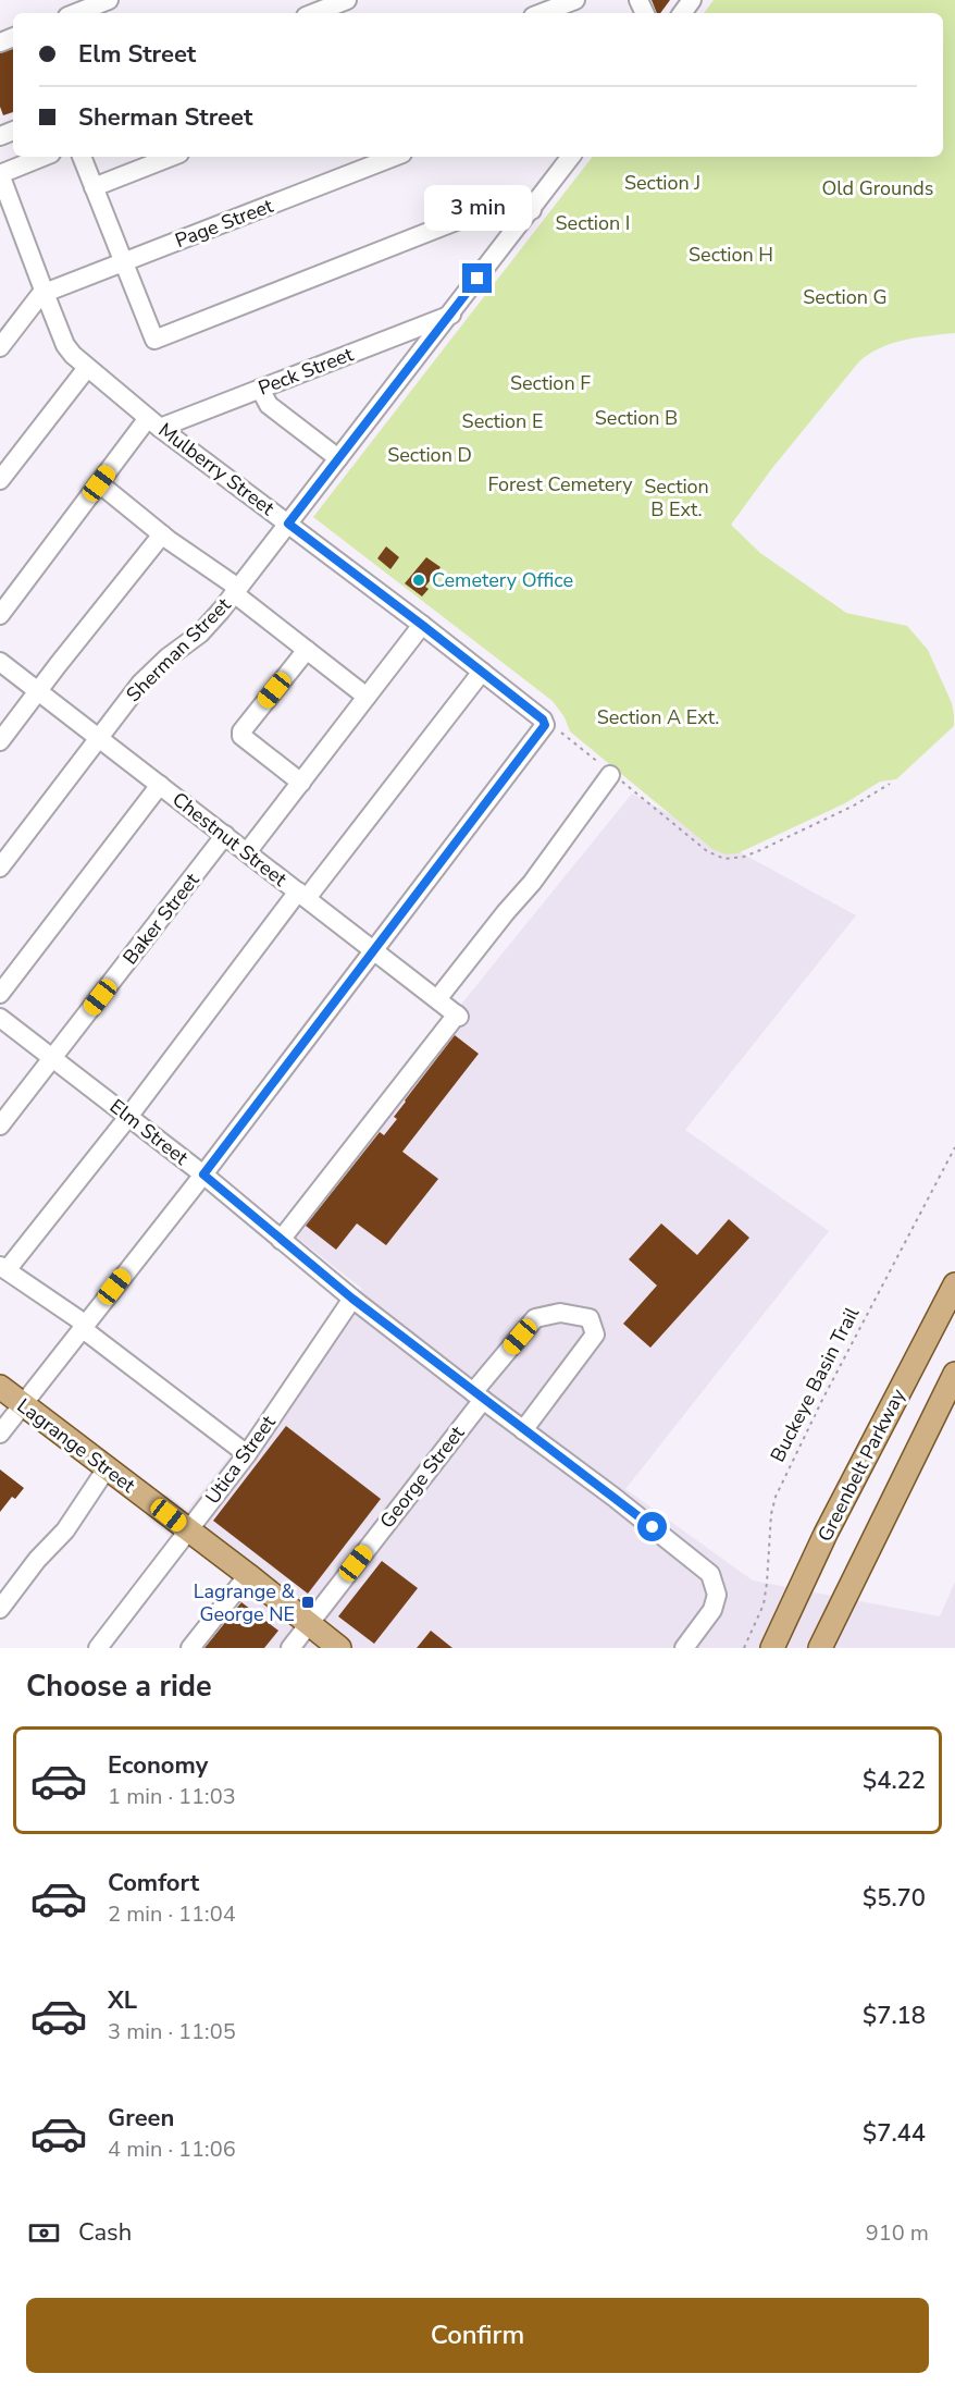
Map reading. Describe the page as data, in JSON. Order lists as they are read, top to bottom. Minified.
{"streets":{"main road":["Lagrange Street","Greenbelt Parkway"],"street":["Page Street","Peck Street","Mulberry Street","Sherman Street","Chestnut Street","Baker Street","Elm Street","Utica Street","George Street"],"path":["Buckeye Basin Trail"]},"crossings":[["Page Street","Mulberry Street"],["Peck Street","Mulberry Street"],["Peck Street","Sherman Street"],["Mulberry Street","Sherman Street"],["Sherman Street","Chestnut Street"],["Chestnut Street","Baker Street"],["Chestnut Street","Elm Street"],["Baker Street","Elm Street"],["Elm Street","Utica Street"],["Elm Street","George Street"],["Lagrange Street","Utica Street"],["Lagrange Street","George Street"]],"parks":["Section J","Old Grounds","Section I","Section H","Section G","Section F","Section B","Section E","Section D","Forest Cemetery","Section B Ext.","Section A Ext."],"places":{"other":["Cemetery Office"],"transit":["Lagrange & George NE"]},"page":{"banner":["Elm Street","Sherman Street"],"bubble":"3 min","heading":"Choose a ride","list":[{"name":"Economy","note":"1 min · 11:03","value":"$4.22"},{"name":"Comfort","note":"2 min · 11:04","value":"$5.70"},{"name":"XL","note":"3 min · 11:05","value":"$7.18"},{"name":"Green","note":"4 min · 11:06","value":"$7.44"}],"pay":["Cash","910 m"],"buttons":"Confirm"}}
